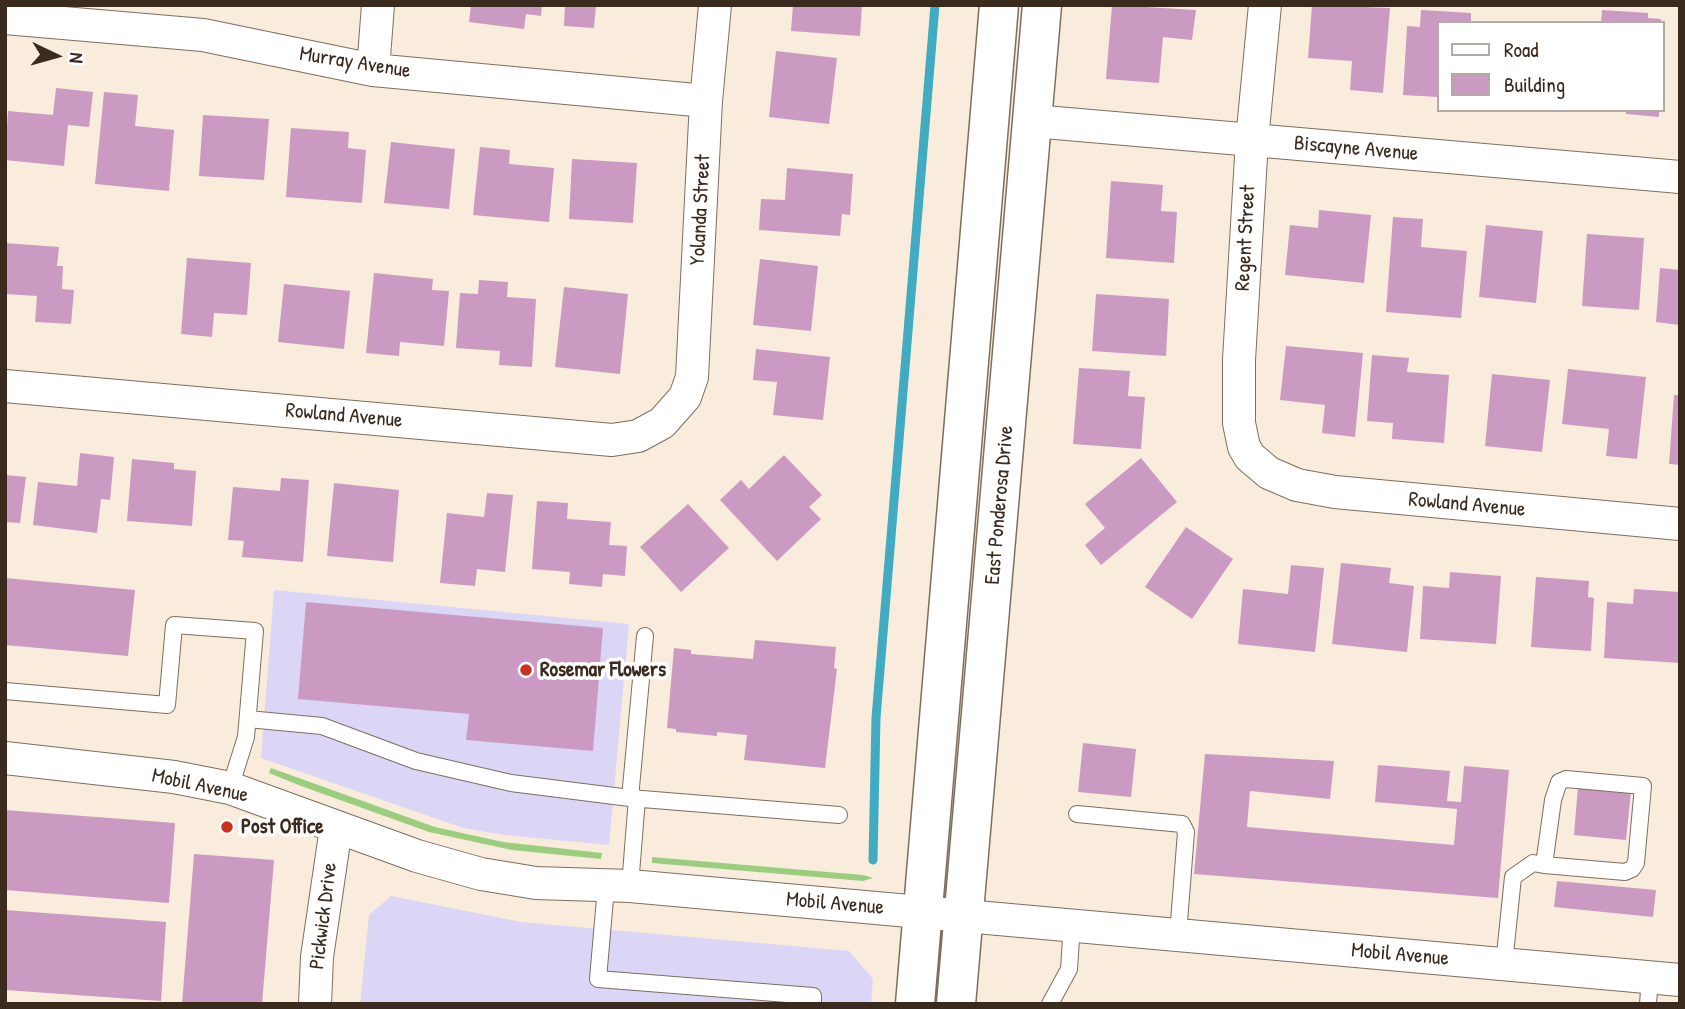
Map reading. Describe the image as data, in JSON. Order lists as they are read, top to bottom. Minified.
{"streets":{"main road":["East Ponderosa Drive"],"street":["Murray Avenue","Biscayne Avenue","Yolanda Street","Regent Street","Rowland Avenue","Mobil Avenue","Pickwick Drive"]},"crossings":[["Murray Avenue","Yolanda Street"],["Biscayne Avenue","Regent Street"],["Biscayne Avenue","East Ponderosa Drive"],["Yolanda Street","Rowland Avenue"],["Regent Street","Rowland Avenue"],["East Ponderosa Drive","Mobil Avenue"],["Mobil Avenue","Pickwick Drive"]],"places":["Rosemar Flowers","Post Office"],"legend":["Road","Building"],"north":"right"}
